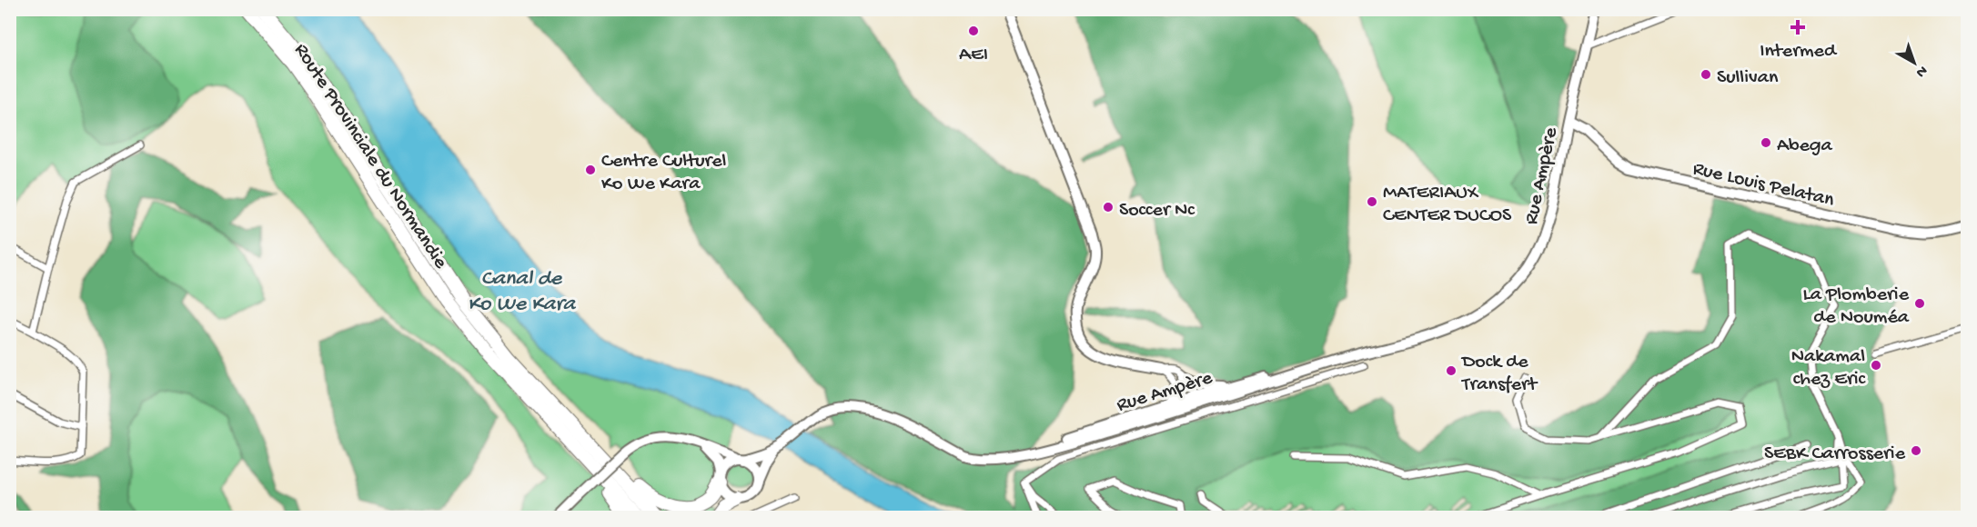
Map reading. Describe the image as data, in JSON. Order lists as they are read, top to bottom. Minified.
{"streets":{"highway":["Route Provinciale du Normandie"],"main road":["Rue Ampère","Rue Louis Pelatan"]},"crossings":[["Rue Ampère","Rue Louis Pelatan"]],"water":["Canal de Ko We Kara"],"places":{"health":["Intermed"],"other":["AEI","Sullivan","Abega","Centre Culturel Ko We Kara","MATERIAUX CENTER DUCOS","Soccer Nc","La Plomberie de Nouméa","Nakamal chez Eric","Dock de Transfert","SEBK Carrosserie"]},"north":"bottom right"}
